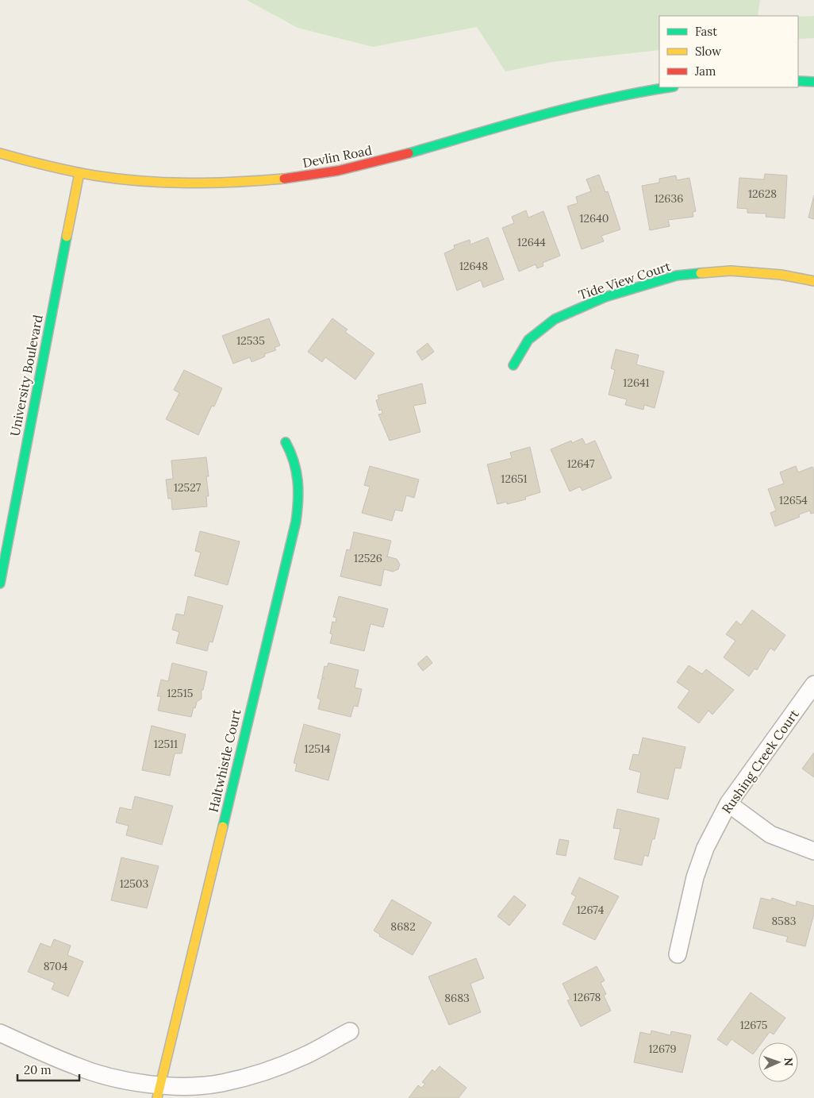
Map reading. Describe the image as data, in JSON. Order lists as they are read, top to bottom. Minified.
{"streets":{"street":["Devlin Road","Tide View Court","University Boulevard","Haltwhistle Court","Rushing Creek Court"]},"crossings":[["Devlin Road","University Boulevard"]],"house_numbers":["12628","12636","12640","12644","12648","12535","12641","12647","12651","12527","12654","12526","12515","12511","12514","12503","12674","8583","8682","8704","12678","8683","12675","12679"],"legend":["Fast","Slow","Jam"],"scale_bar":"20 m","north":"right"}
